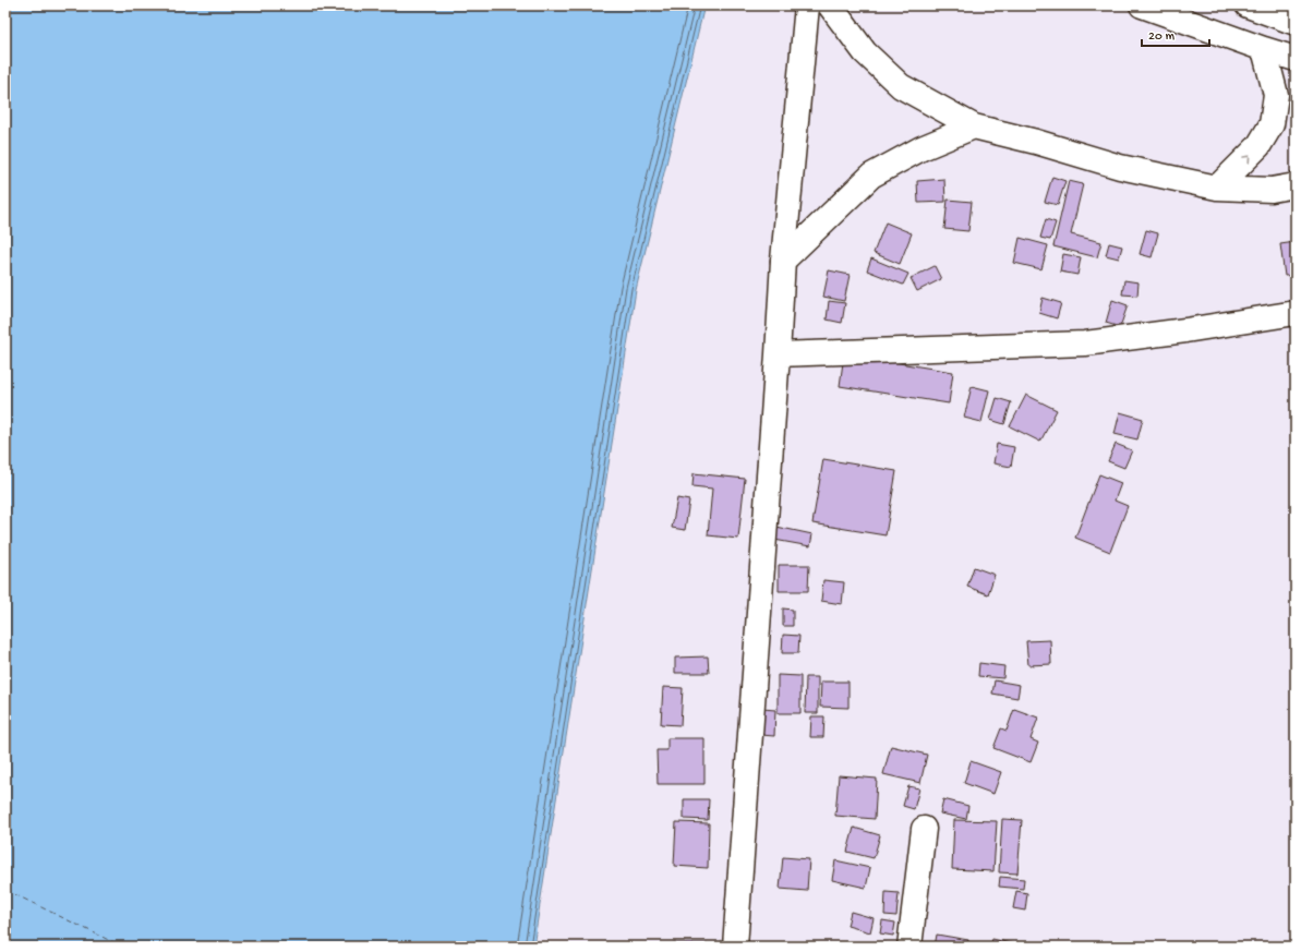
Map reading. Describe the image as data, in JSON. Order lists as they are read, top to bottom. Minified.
{"scale_bar":"20 m"}
